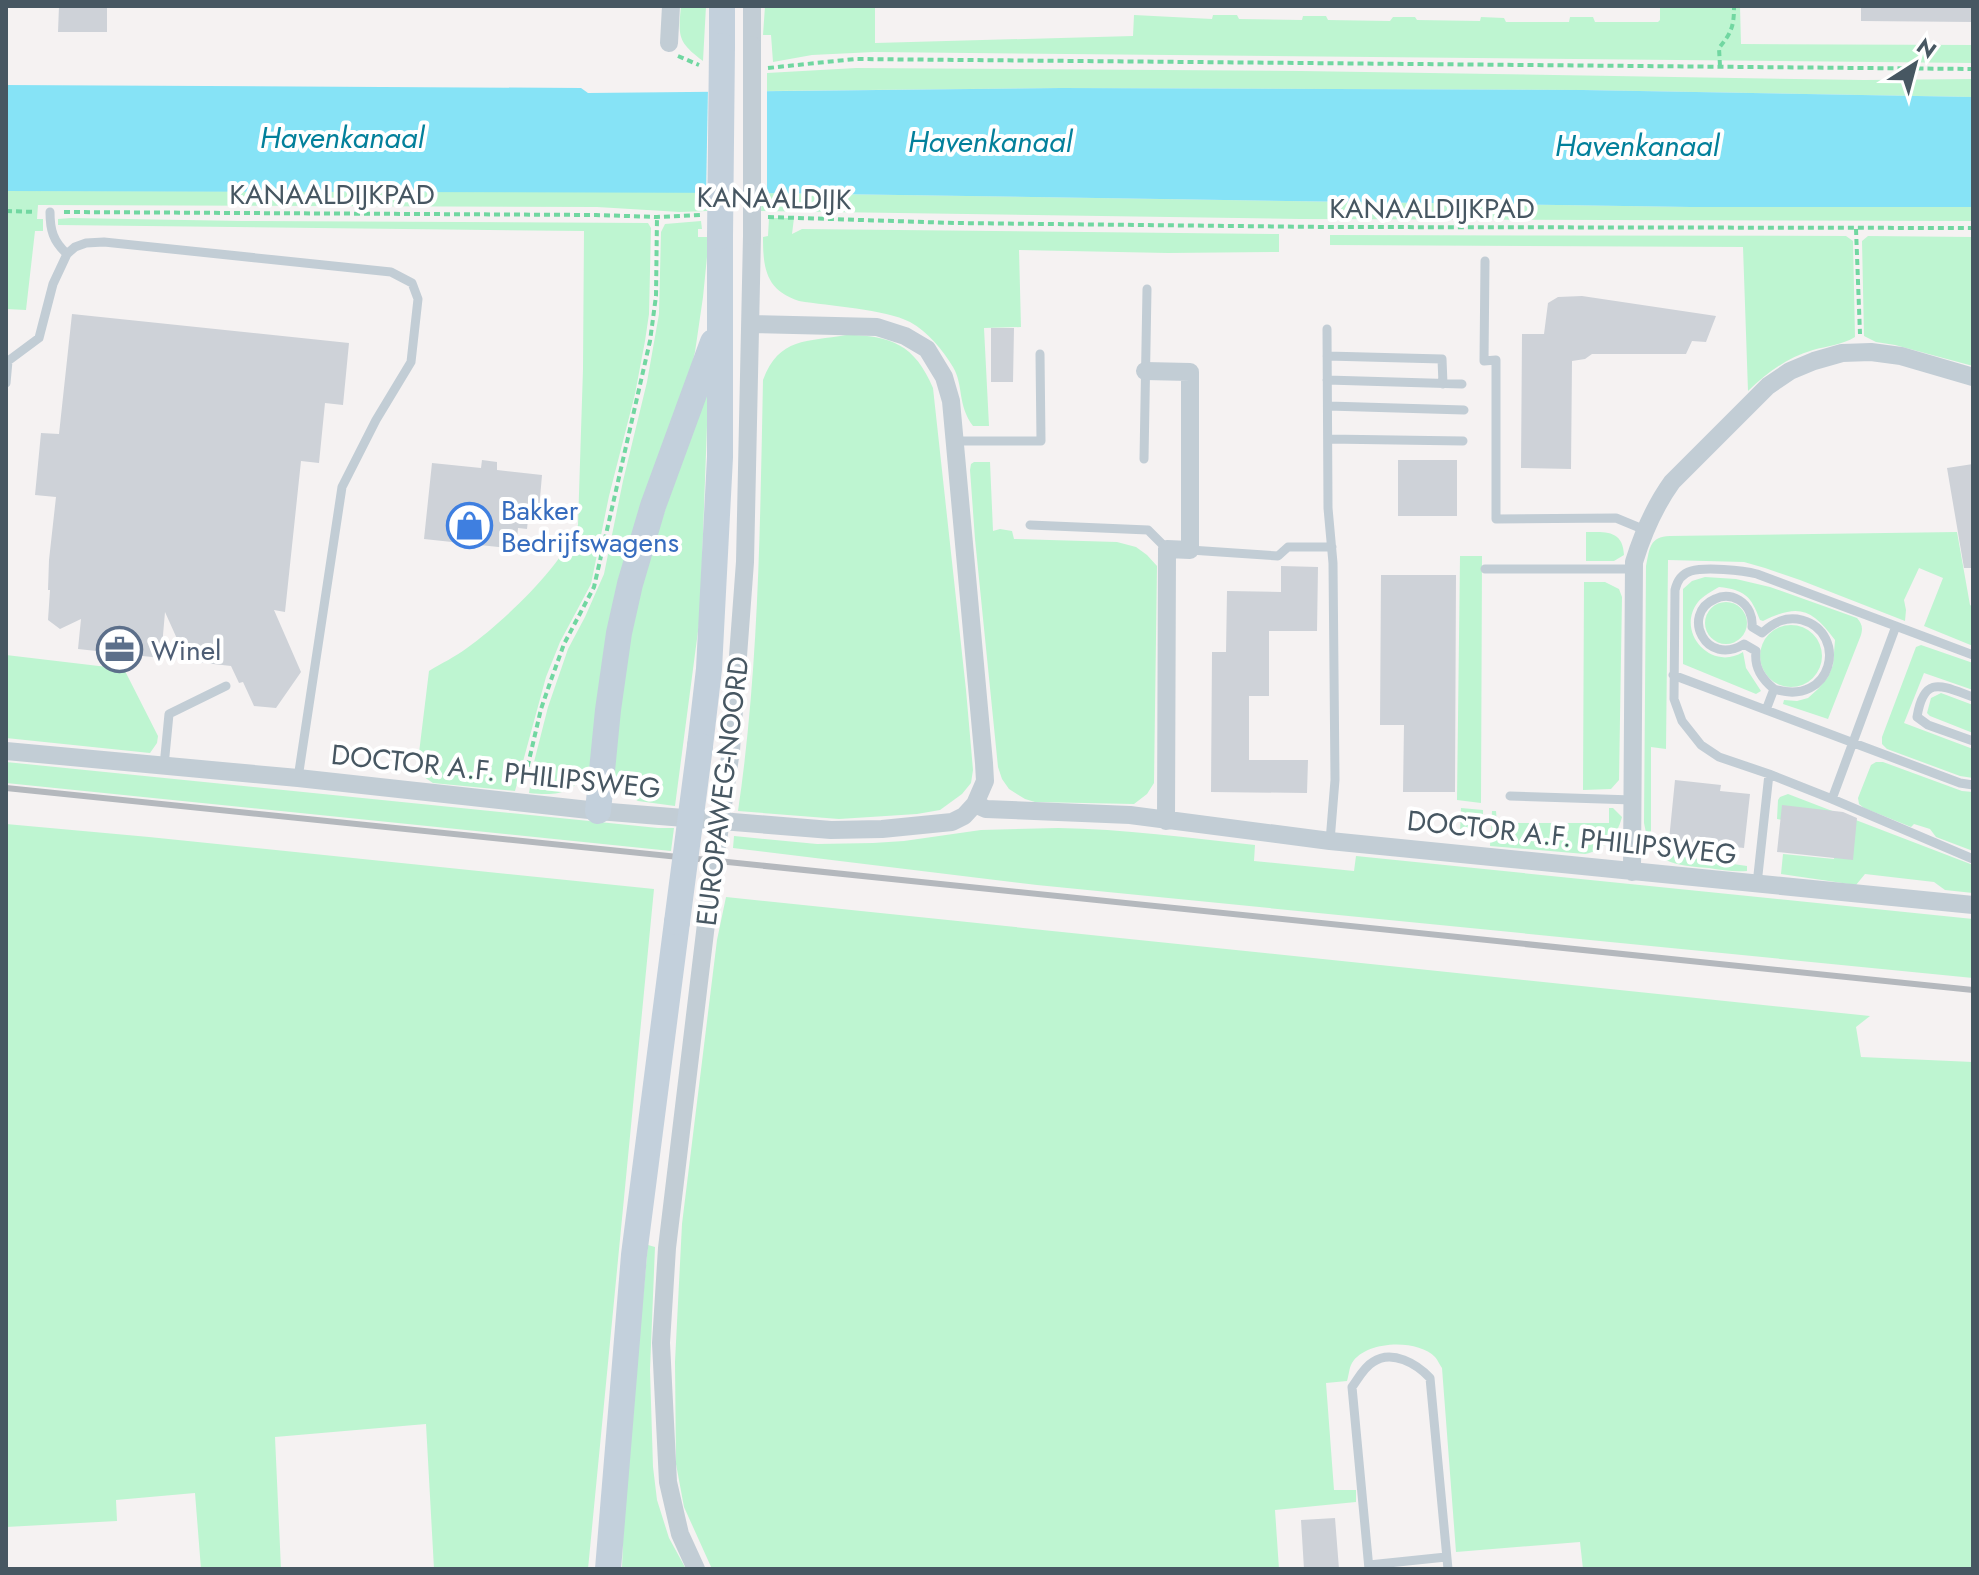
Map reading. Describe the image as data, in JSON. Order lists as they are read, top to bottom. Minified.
{"streets":{"main road":["EUROPAWEG-NOORD"],"street":["DOCTOR A.F. PHILIPSWEG"],"path":["KANAALDIJKPAD","KANAALDIJK"]},"crossings":[["KANAALDIJKPAD","KANAALDIJK"]],"water":["Havenkanaal"],"places":{"shop":["Bakker Bedrijfswagens"],"office":["Winel"]},"north":"top right"}
